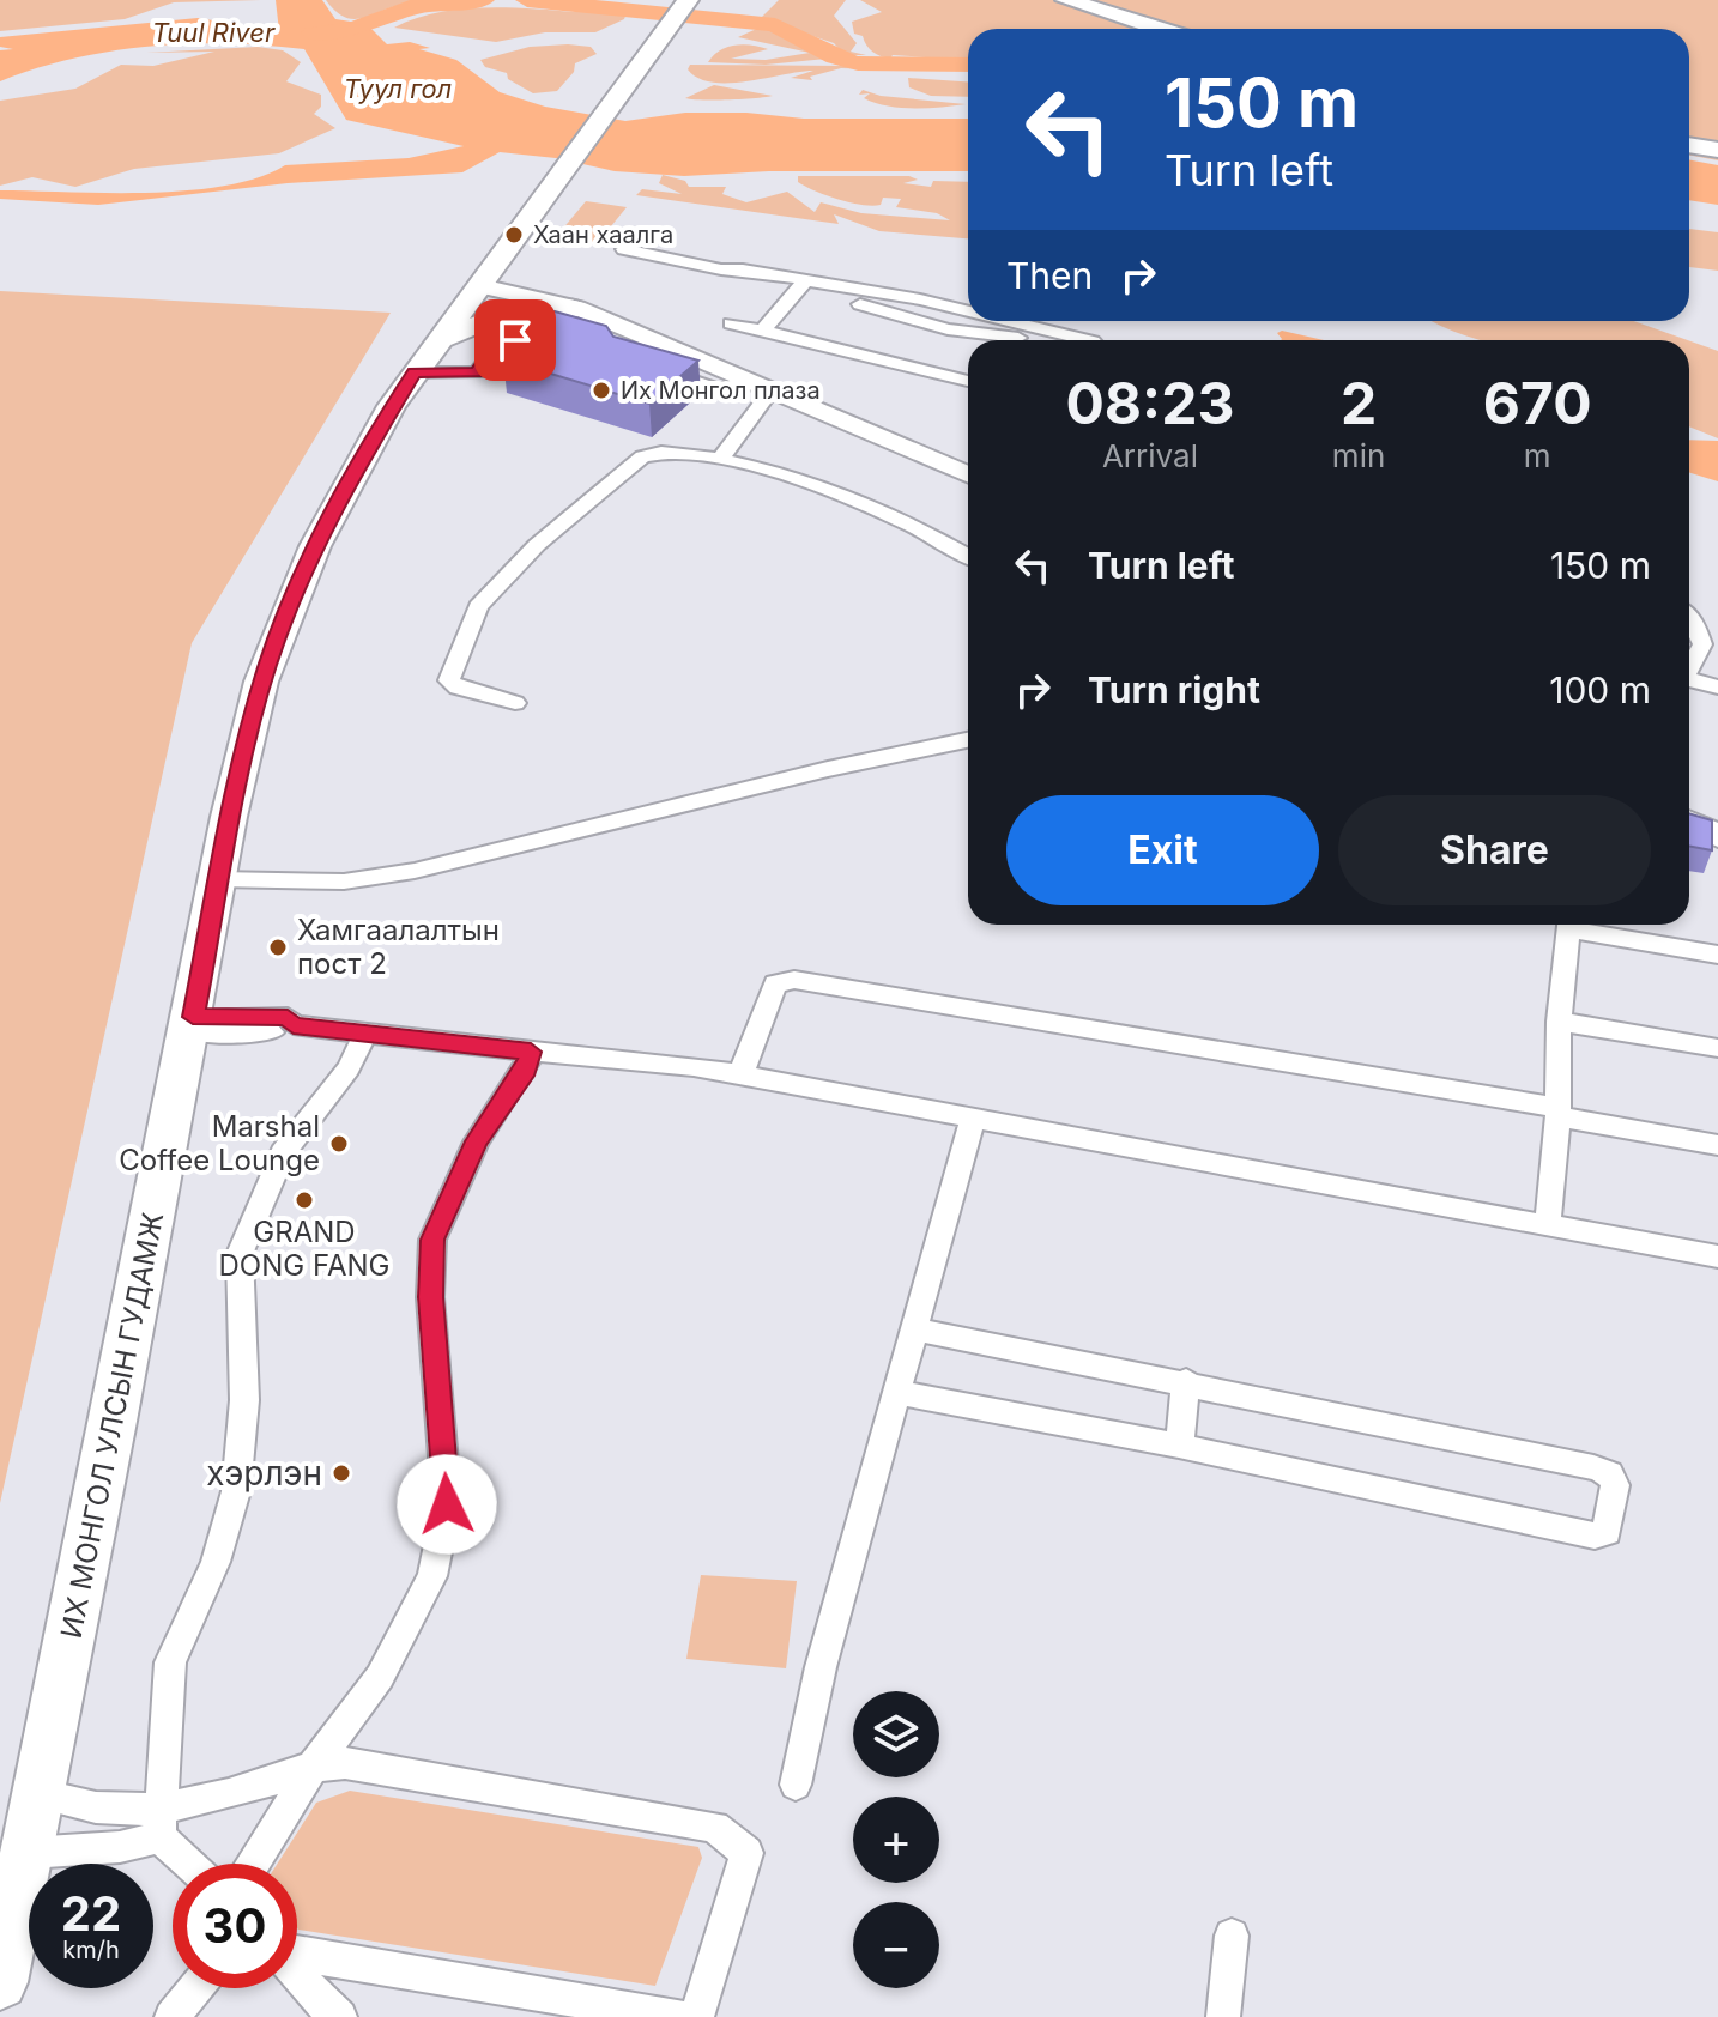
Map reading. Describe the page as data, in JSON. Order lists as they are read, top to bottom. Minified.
{"streets":{"main road":["ИХ МОНГОЛ УЛСЫН ГУДАМЖ"]},"water":["Tuul River","Туул гол"],"places":["Хаан хаалга","Их Монгол плаза","Хамгаалалтын пост 2","Marshal Coffee Lounge","GRAND DONG FANG","хэрлэн"],"page":{"turn":["150 m","Turn left"],"then":"Then","eta":["08:23","Arrival","2","min","670","m"],"list":[{"name":"Turn left","value":"150 m"},{"name":"Turn right","value":"100 m"}],"buttons":["Exit","Share"],"map_buttons":["+","−"],"speed":"22 km/h","limit":"30"}}
